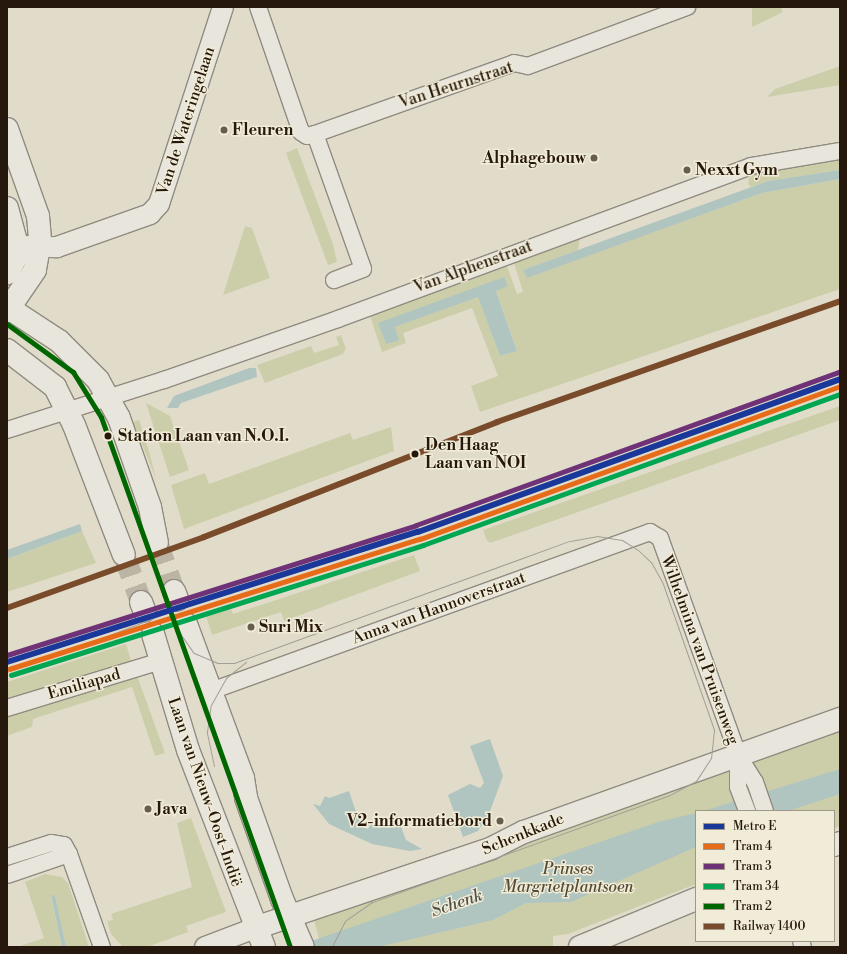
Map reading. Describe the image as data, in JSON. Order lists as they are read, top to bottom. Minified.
{"streets":{"main road":["Laan van Nieuw-Oost-Indië","Schenkkade"],"street":["Van Heurnstraat","Van de Wateringelaan","Van Alphenstraat","Anna van Hannoverstraat","Wilhelmina van Pruisenweg","Emiliapad"]},"crossings":[["Anna van Hannoverstraat","Wilhelmina van Pruisenweg"],["Wilhelmina van Pruisenweg","Schenkkade"],["Emiliapad","Laan van Nieuw-Oost-Indië"],["Laan van Nieuw-Oost-Indië","Schenkkade"]],"water":["Schenk"],"parks":["Prinses Margrietplantsoen"],"places":["Fleuren","Alphagebouw","Nexxt Gym","Station Laan van N.O.I.","Den Haag Laan van NOI","Suri Mix","Java","V2-informatiebord"],"lines":["rail line 1400","tram line 2","tram line 3","metro line E","tram line 4","tram line 34"],"legend":["Metro E","Tram 4","Tram 3","Tram 34","Tram 2","Railway 1400"]}
